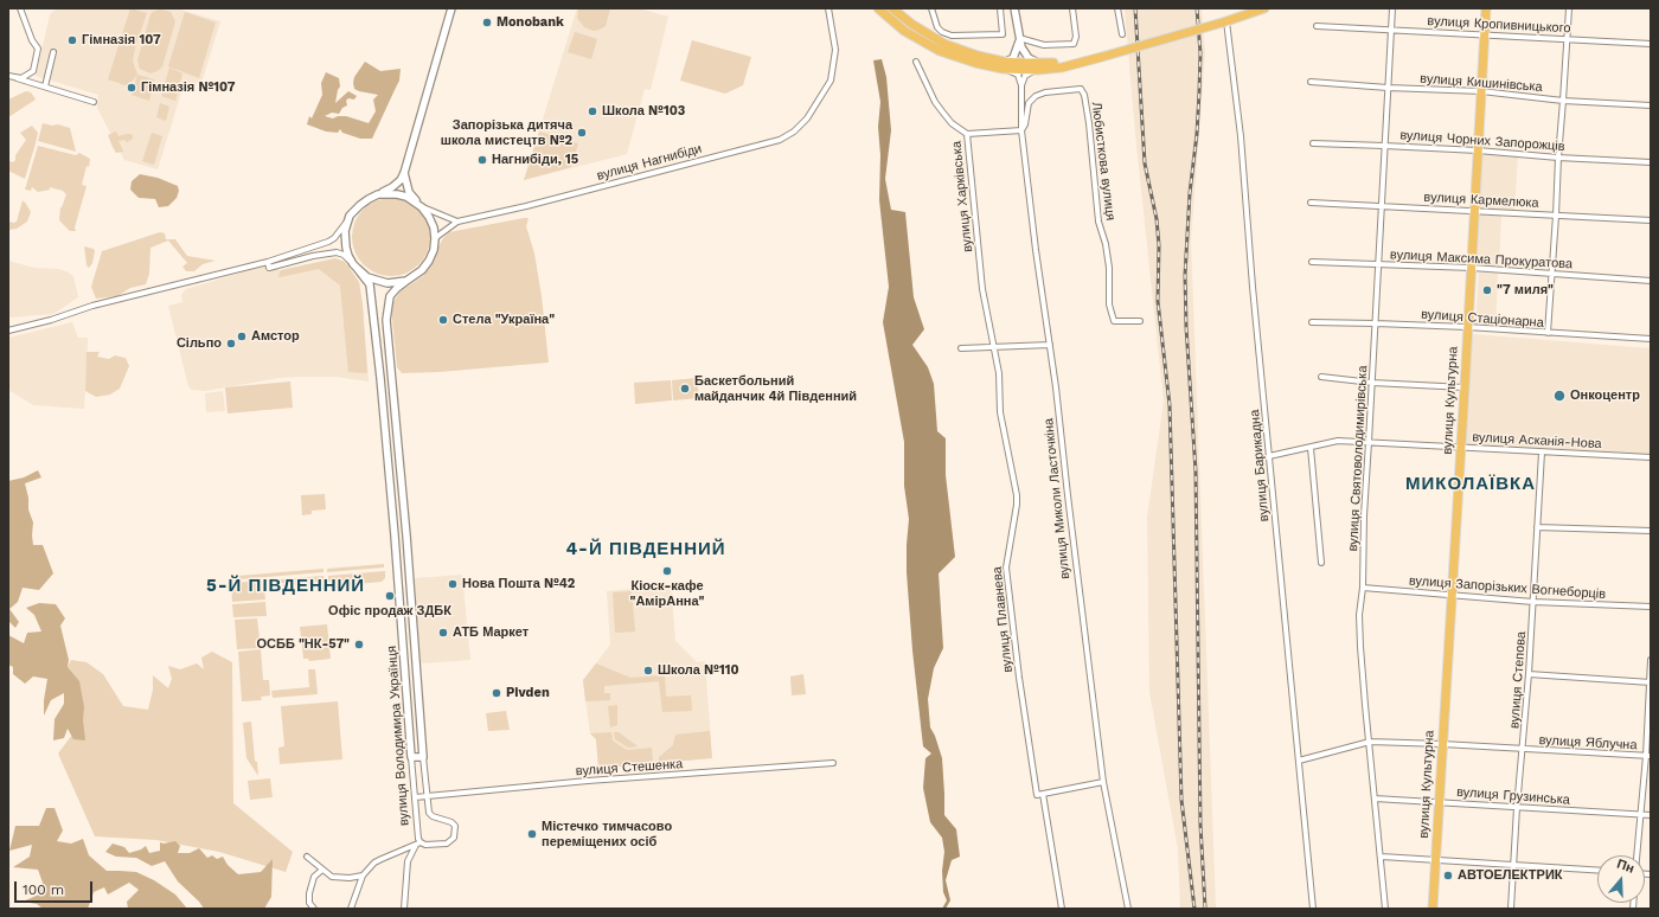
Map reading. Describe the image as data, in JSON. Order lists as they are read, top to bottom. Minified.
{"streets":{"main road":["вулиця Культурна"],"street":["вулиця Кропивницького","вулиця Кишинівська","вулиця Чорних Запорожців","Любисткова вулиця","вулиця Нагнибіди","вулиця Харківська","вулиця Кармелюка","вулиця Максима Прокуратова","вулиця Стаціонарна","вулиця Асканія-Нова","вулиця Святоволодимирівська","вулиця Барикадна","вулиця Миколи Ласточкіна","вулиця Запорізьких Вогнеборців","вулиця Плавнева","вулиця Степова","вулиця Володимира Українця","вулиця Яблучна","вулиця Стешенка","вулиця Грузинська"]},"crossings":[["вулиця Кропивницького","вулиця Культурна"],["вулиця Кропивницького","вулиця Святоволодимирівська"],["вулиця Кишинівська","вулиця Культурна"],["вулиця Кишинівська","вулиця Святоволодимирівська"],["вулиця Чорних Запорожців","вулиця Культурна"],["вулиця Чорних Запорожців","вулиця Святоволодимирівська"],["Любисткова вулиця","вулиця Миколи Ласточкіна"],["вулиця Нагнибіди","вулиця Володимира Українця"],["вулиця Харківська","вулиця Плавнева"],["вулиця Кармелюка","вулиця Культурна"],["вулиця Кармелюка","вулиця Святоволодимирівська"],["вулиця Максима Прокуратова","вулиця Культурна"],["вулиця Максима Прокуратова","вулиця Святоволодимирівська"],["вулиця Стаціонарна","вулиця Культурна"],["вулиця Стаціонарна","вулиця Святоволодимирівська"],["вулиця Культурна","вулиця Асканія-Нова"],["вулиця Культурна","вулиця Запорізьких Вогнеборців"],["вулиця Культурна","вулиця Яблучна"],["вулиця Культурна","вулиця Грузинська"],["вулиця Асканія-Нова","вулиця Святоволодимирівська"],["вулиця Асканія-Нова","вулиця Барикадна"],["вулиця Асканія-Нова","вулиця Степова"],["вулиця Святоволодимирівська","вулиця Запорізьких Вогнеборців"],["вулиця Святоволодимирівська","вулиця Яблучна"],["вулиця Святоволодимирівська","вулиця Грузинська"],["вулиця Барикадна","вулиця Яблучна"],["вулиця Запорізьких Вогнеборців","вулиця Степова"],["вулиця Степова","вулиця Яблучна"],["вулиця Степова","вулиця Грузинська"],["вулиця Володимира Українця","вулиця Стешенка"]],"districts":["МИКОЛАЇВКА","4-Й ПІВДЕННИЙ","5-Й ПІВДЕННИЙ"],"places":["Monobank","Гімназія 107","Гімназія №107","Школа №103","Запорізька дитяча школа мистецтв №2","Нагнибіди, 15","\"7 миля\"","Стела \"Україна\"","Амстор","Сільпо","Баскетбольний майданчик 4й Південний","Онкоцентр","Кіоск-кафе \"АмірАнна\"","Нова Пошта №42","Офіс продаж ЗДБК","АТБ Маркет","ОСББ \"НК-57\"","Школа №110","Pivden","Містечко тимчасово переміщених осіб","АВТОЕЛЕКТРИК"],"scale_bar":"100 m","north":"top"}
